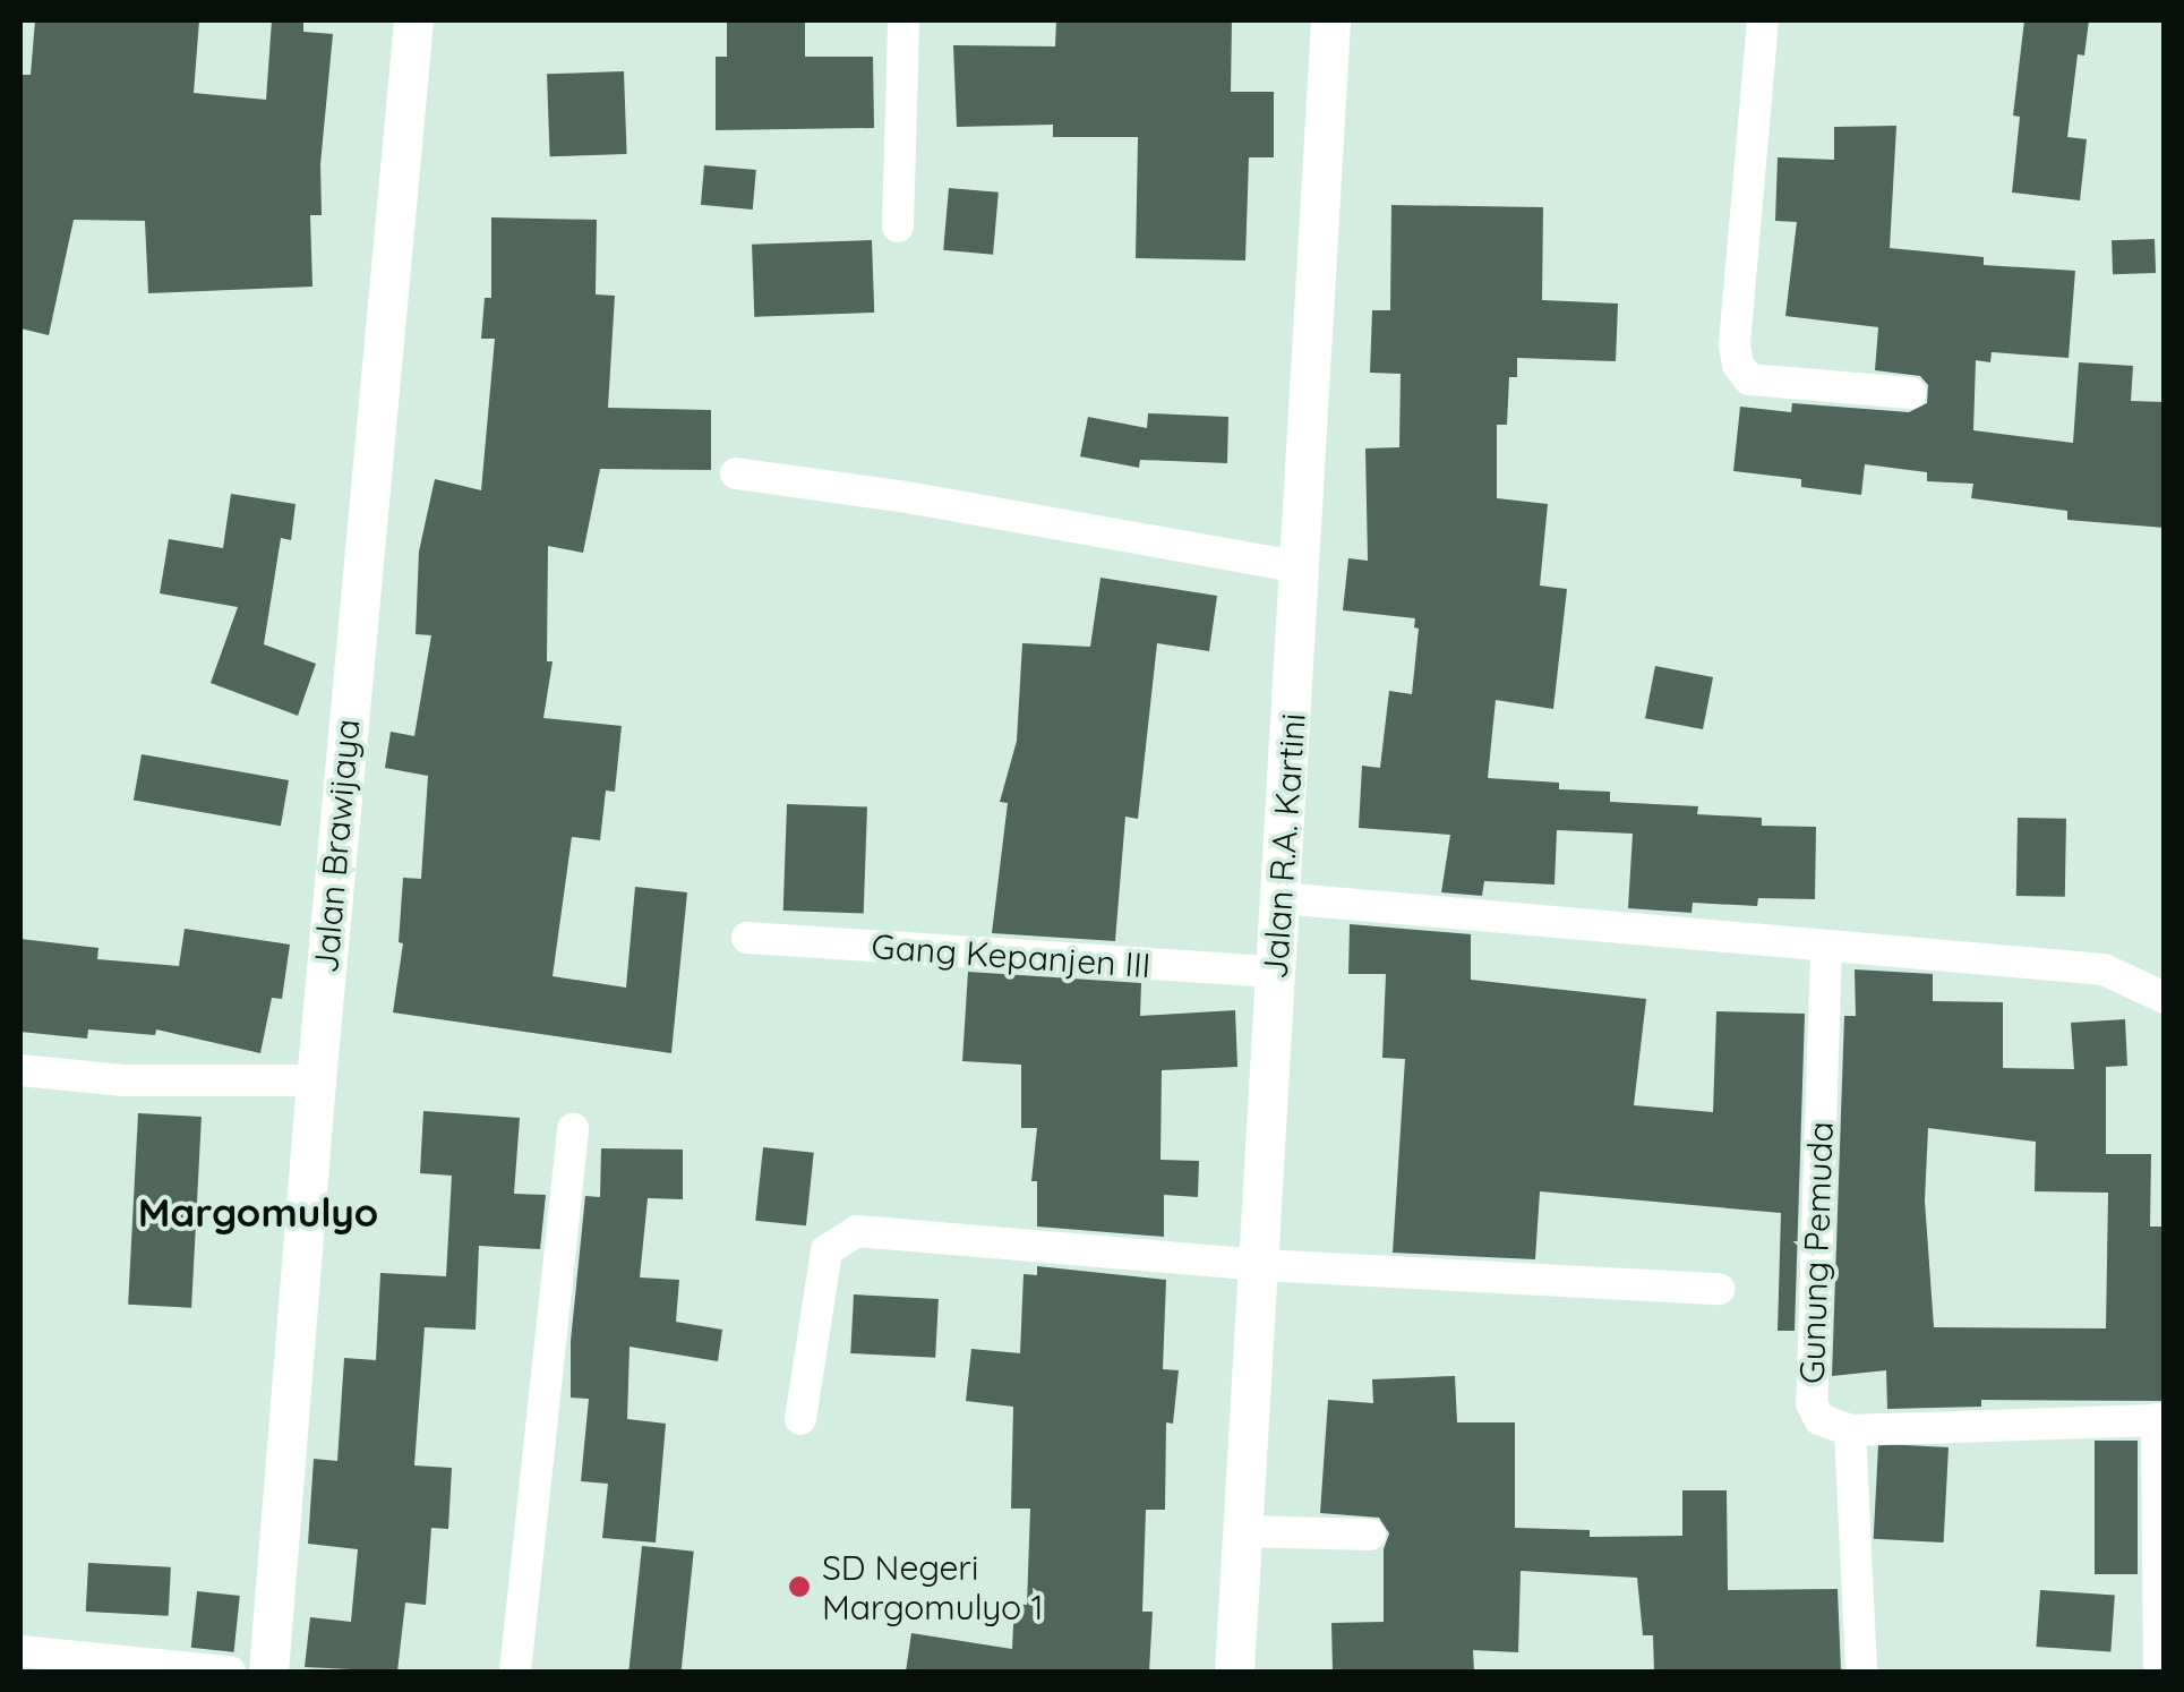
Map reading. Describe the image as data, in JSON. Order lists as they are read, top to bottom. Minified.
{"streets":{"street":["Jalan Brawijaya","Jalan R.A. Kartini","Gang Kepanjen III","Gunung Pemuda"]},"crossings":[["Jalan R.A. Kartini","Gang Kepanjen III"]],"districts":["Margomulyo"],"places":["SD Negeri Margomulyo 1"]}
